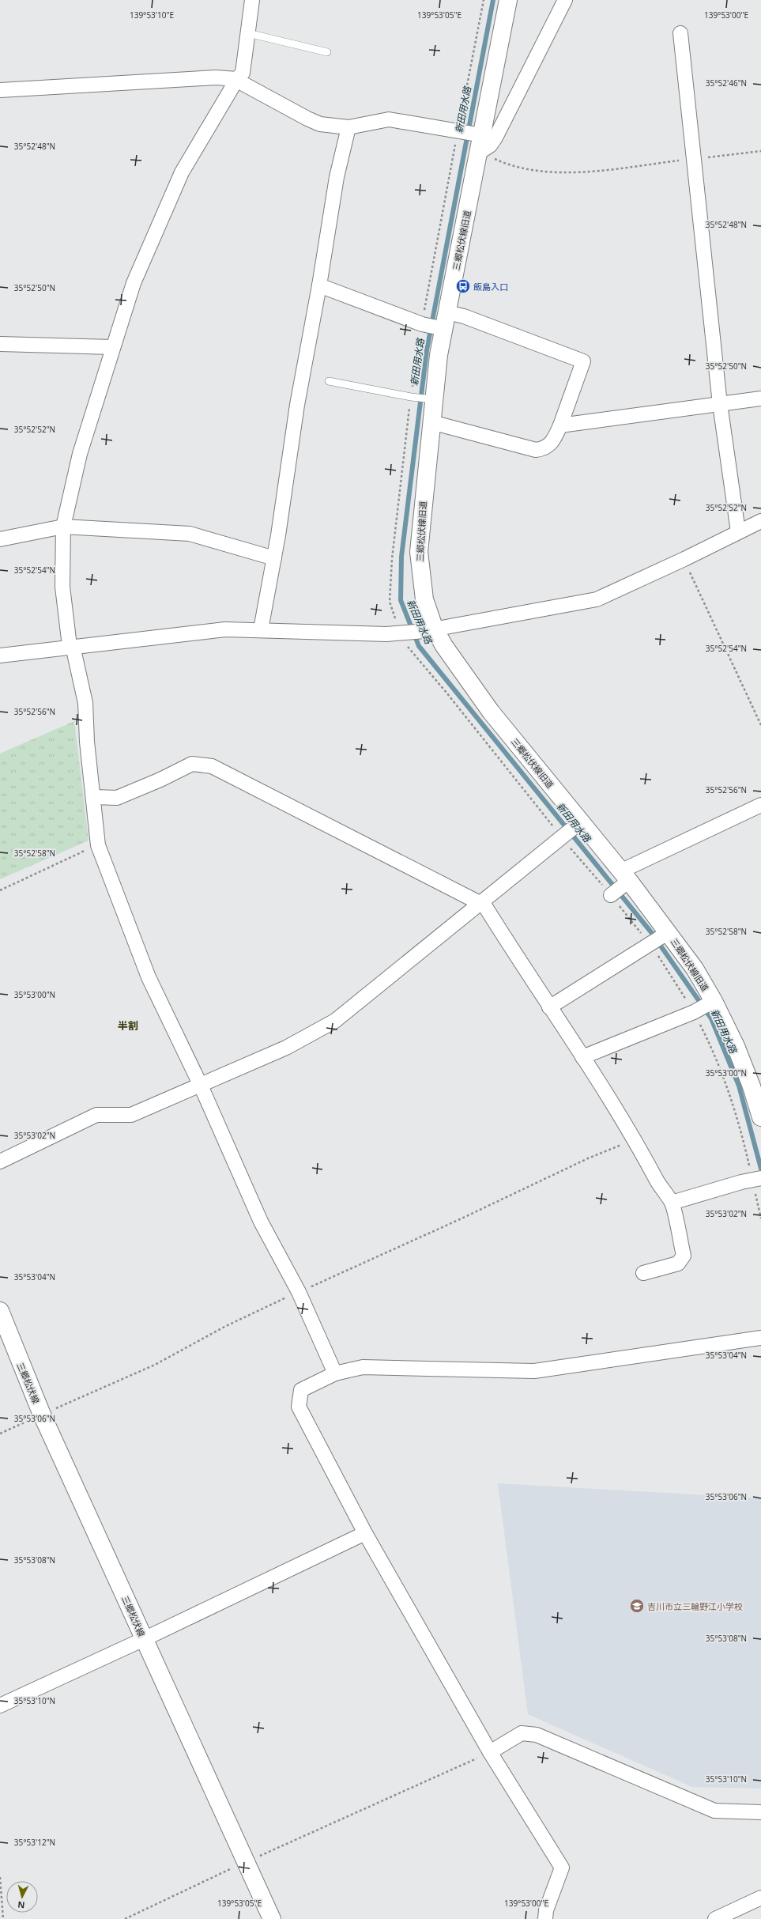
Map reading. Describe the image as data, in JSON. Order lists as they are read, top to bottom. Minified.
{"streets":{"street":["三郷松伏線旧道","三郷松伏線"]},"districts":["半割"],"water":["新田用水路"],"places":{"bus stop":["飯島入口"],"school or university":["吉川市立三輪野江小学校"]},"north":"bottom","coordinates":["139°53'10\"E","139°53'05\"E","139°53'00\"E","35°52'46\"N","35°52'48\"N","35°52'50\"N","35°52'52\"N","35°52'54\"N","35°52'56\"N","35°52'58\"N","35°53'00\"N","35°53'02\"N","35°53'04\"N","35°53'06\"N","35°53'08\"N","35°53'10\"N","35°53'12\"N"]}
